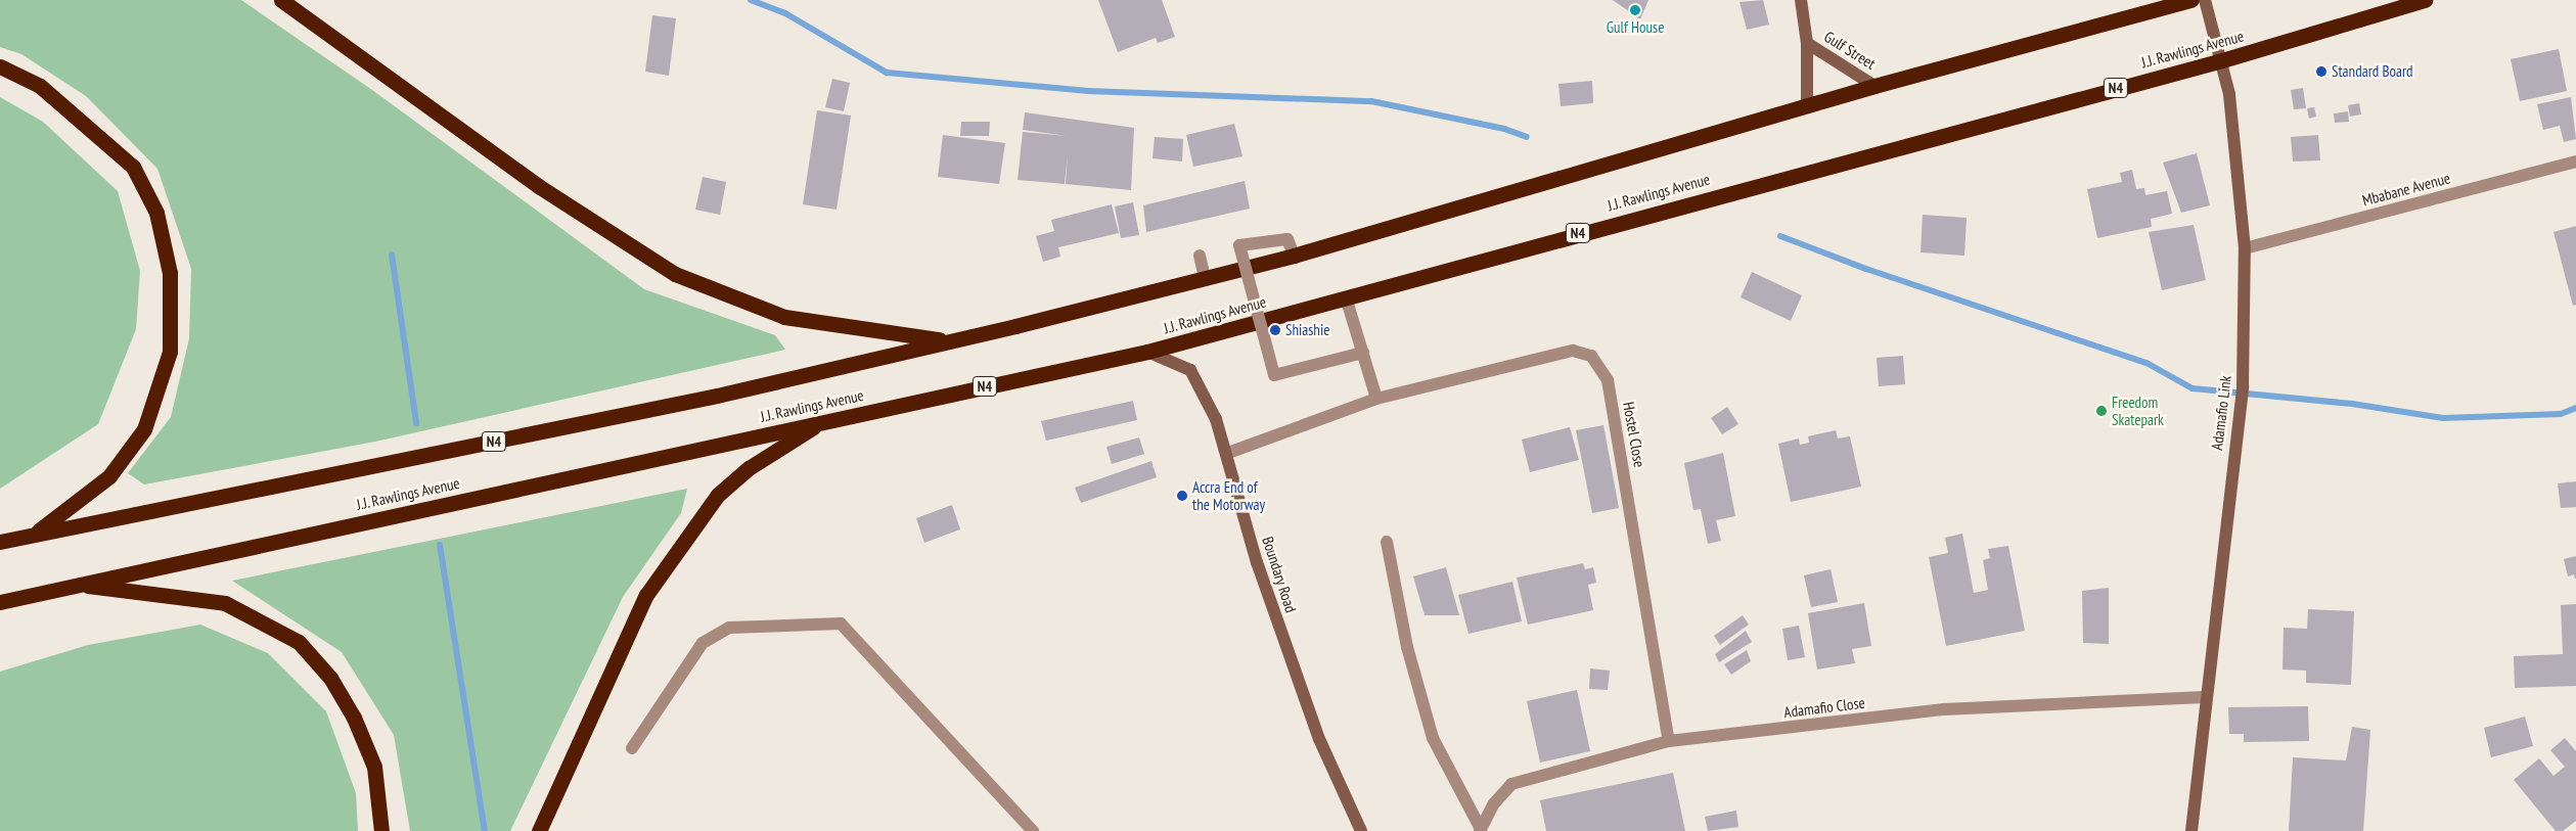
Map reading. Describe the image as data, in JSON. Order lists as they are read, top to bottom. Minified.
{"streets":{"highway":["J.J. Rawlings Avenue","N4"],"street":["Gulf Street","Mbabane Avenue","Adamafio Link","Hostel Close","Boundary Road","Adamafio Close"]},"crossings":[["J.J. Rawlings Avenue","Gulf Street"],["J.J. Rawlings Avenue","Adamafio Link"],["J.J. Rawlings Avenue","Boundary Road"],["Mbabane Avenue","Adamafio Link"],["Adamafio Link","Adamafio Close"],["Hostel Close","Boundary Road"],["Hostel Close","Adamafio Close"]],"places":["Gulf House","Standard Board","Shiashie","Freedom Skatepark","Accra End of the Motorway"]}
